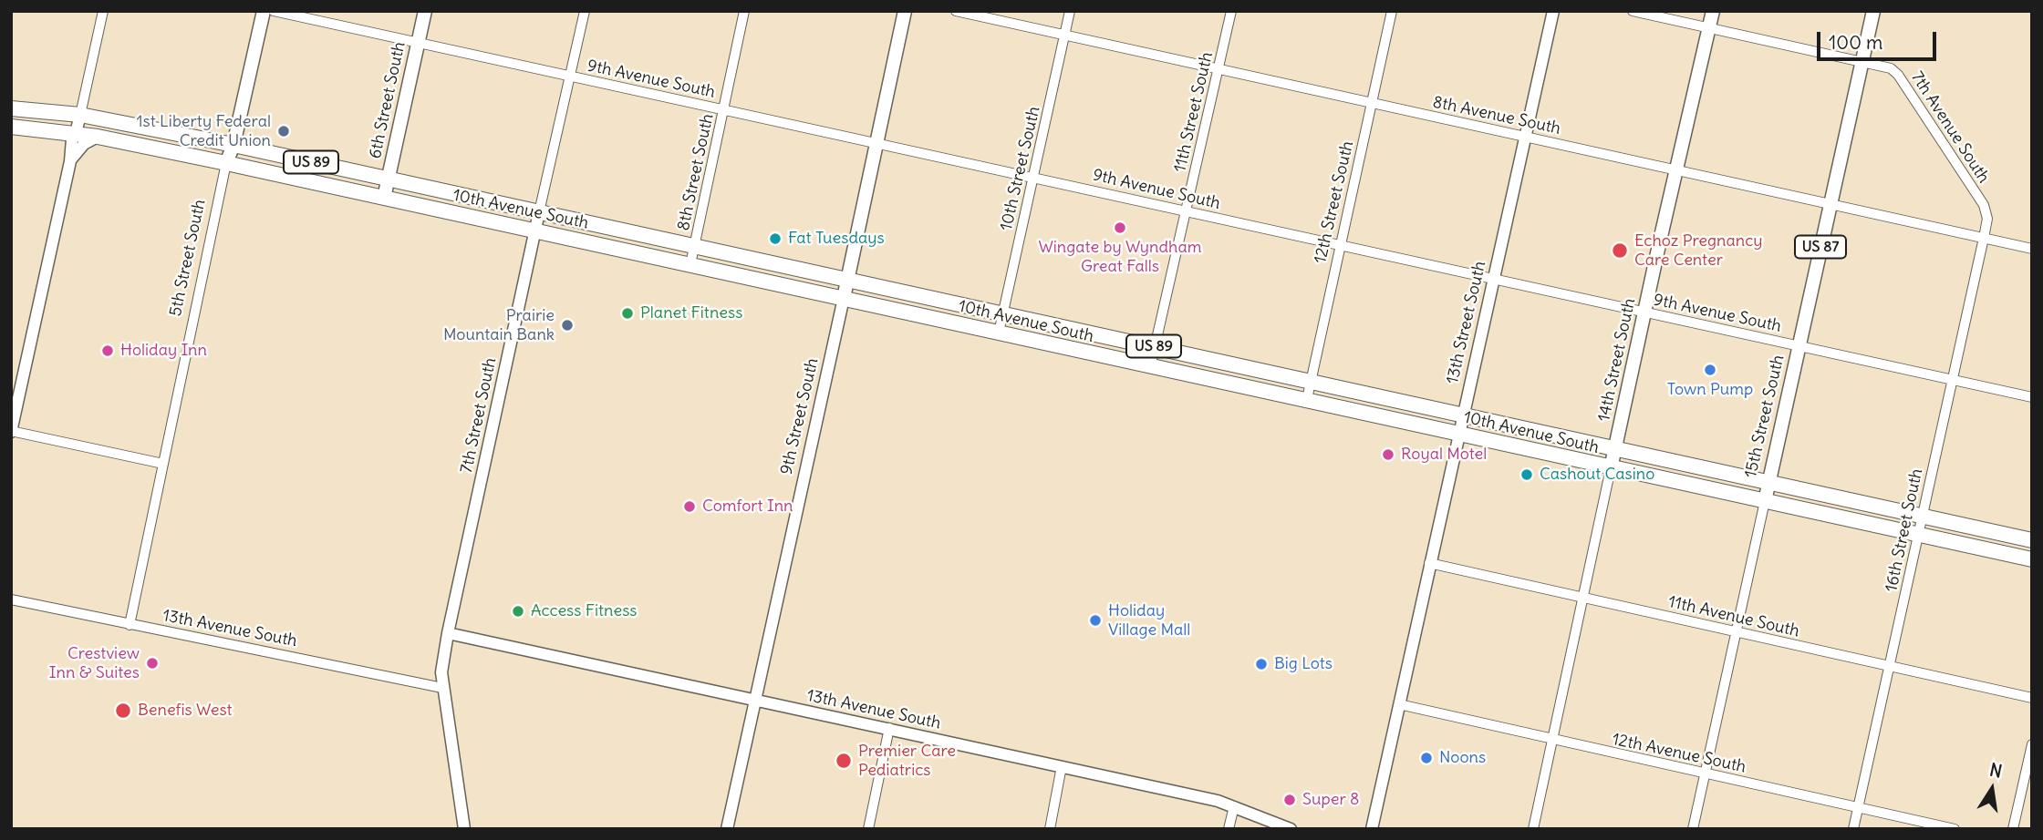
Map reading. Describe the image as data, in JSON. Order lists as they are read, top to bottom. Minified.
{"streets":{"highway":["US 89","10th Avenue South"],"main road":["6th Street South","US 87","5th Street South","14th Street South","9th Street South","15th Street South"],"street":["9th Avenue South","11th Street South","8th Avenue South","7th Avenue South","10th Street South","8th Street South","12th Street South","13th Street South","7th Street South","16th Street South","11th Avenue South","13th Avenue South","12th Avenue South"]},"crossings":[["9th Avenue South","6th Street South"],["9th Avenue South","11th Street South"],["9th Avenue South","10th Street South"],["9th Avenue South","8th Street South"],["9th Avenue South","12th Street South"],["9th Avenue South","13th Street South"],["9th Avenue South","14th Street South"],["9th Avenue South","7th Street South"],["9th Avenue South","9th Street South"],["9th Avenue South","15th Street South"],["9th Avenue South","16th Street South"],["6th Street South","10th Avenue South"],["11th Street South","8th Avenue South"],["11th Street South","10th Avenue South"],["8th Avenue South","7th Avenue South"],["8th Avenue South","10th Street South"],["8th Avenue South","12th Street South"],["8th Avenue South","13th Street South"],["8th Avenue South","14th Street South"],["8th Avenue South","15th Street South"],["8th Avenue South","16th Street South"],["7th Avenue South","14th Street South"],["7th Avenue South","15th Street South"],["7th Avenue South","16th Street South"],["10th Street South","10th Avenue South"],["8th Street South","10th Avenue South"],["12th Street South","10th Avenue South"],["10th Avenue South","5th Street South"],["10th Avenue South","13th Street South"],["10th Avenue South","14th Street South"],["10th Avenue South","7th Street South"],["10th Avenue South","9th Street South"],["10th Avenue South","15th Street South"],["10th Avenue South","16th Street South"],["5th Street South","13th Avenue South"],["13th Street South","11th Avenue South"],["13th Street South","12th Avenue South"],["14th Street South","11th Avenue South"],["14th Street South","12th Avenue South"],["7th Street South","13th Avenue South"],["9th Street South","13th Avenue South"],["15th Street South","11th Avenue South"],["15th Street South","12th Avenue South"],["16th Street South","11th Avenue South"],["16th Street South","12th Avenue South"]],"places":["1st Liberty Federal Credit Union","Wingate by Wyndham Great Falls","Fat Tuesdays","Echoz Pregnancy Care Center","Planet Fitness","Prairie Mountain Bank","Holiday Inn","Town Pump","Royal Motel","Cashout Casino","Comfort Inn","Access Fitness","Holiday Village Mall","Crestview Inn & Suites","Big Lots","Benefis West","Noons","Premier Care Pediatrics","Super 8"],"scale_bar":"100 m","north":"top"}
